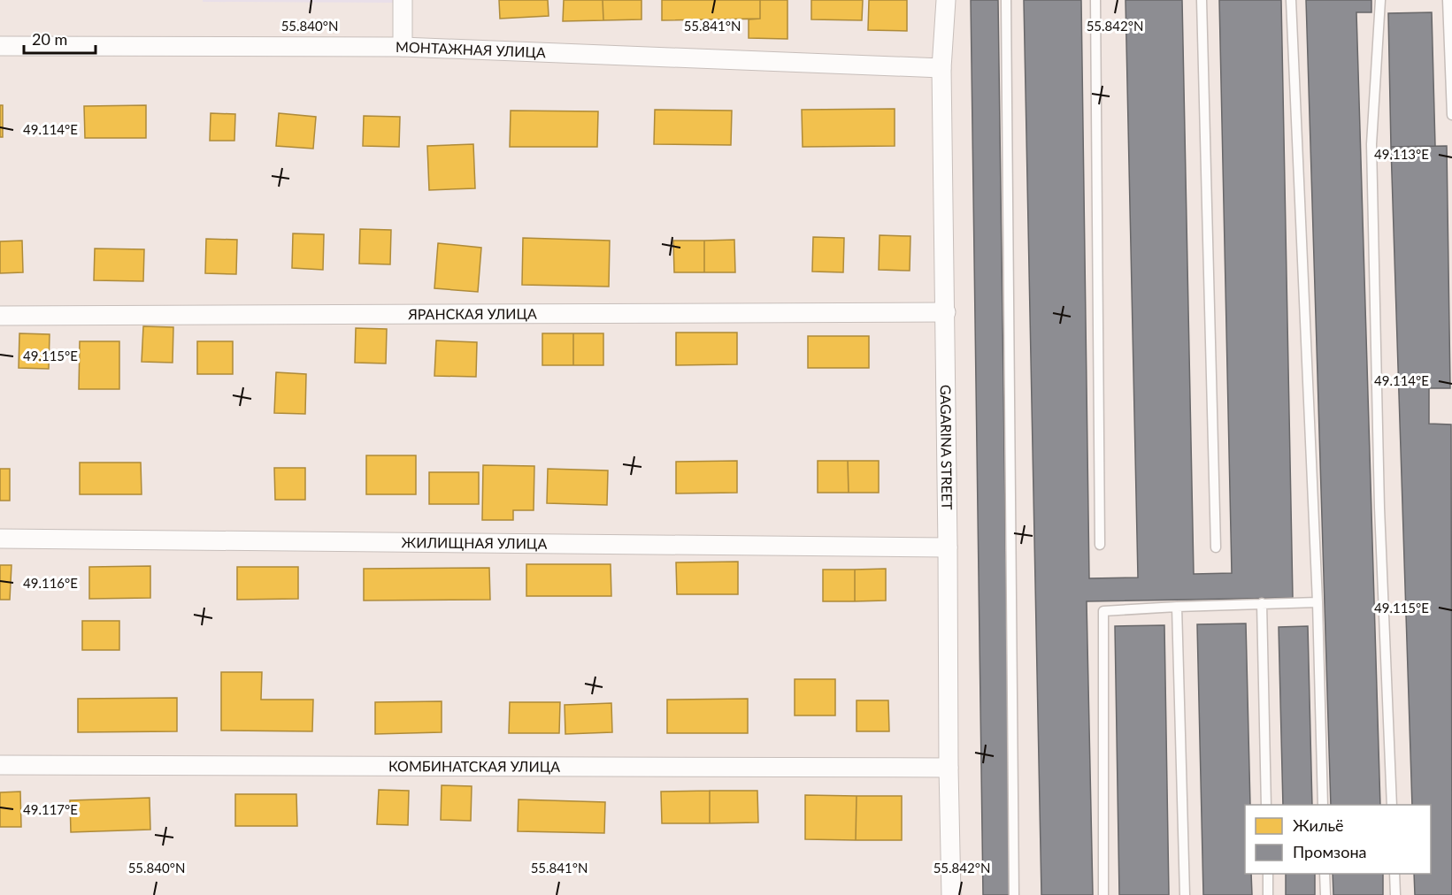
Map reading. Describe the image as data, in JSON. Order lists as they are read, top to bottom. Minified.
{"streets":{"street":["МОНТАЖНАЯ УЛИЦА","ЯРАНСКАЯ УЛИЦА","GAGARINA STREET","ЖИЛИЩНАЯ УЛИЦА","КОМБИНАТСКАЯ УЛИЦА"]},"crossings":[["МОНТАЖНАЯ УЛИЦА","GAGARINA STREET"],["ЯРАНСКАЯ УЛИЦА","GAGARINA STREET"],["GAGARINA STREET","ЖИЛИЩНАЯ УЛИЦА"],["GAGARINA STREET","КОМБИНАТСКАЯ УЛИЦА"]],"legend":["Жильё","Промзона"],"scale_bar":"20 m","coordinates":["55.840°N","55.841°N","55.842°N","49.114°E","49.113°E","49.115°E","49.116°E","49.117°E"]}
